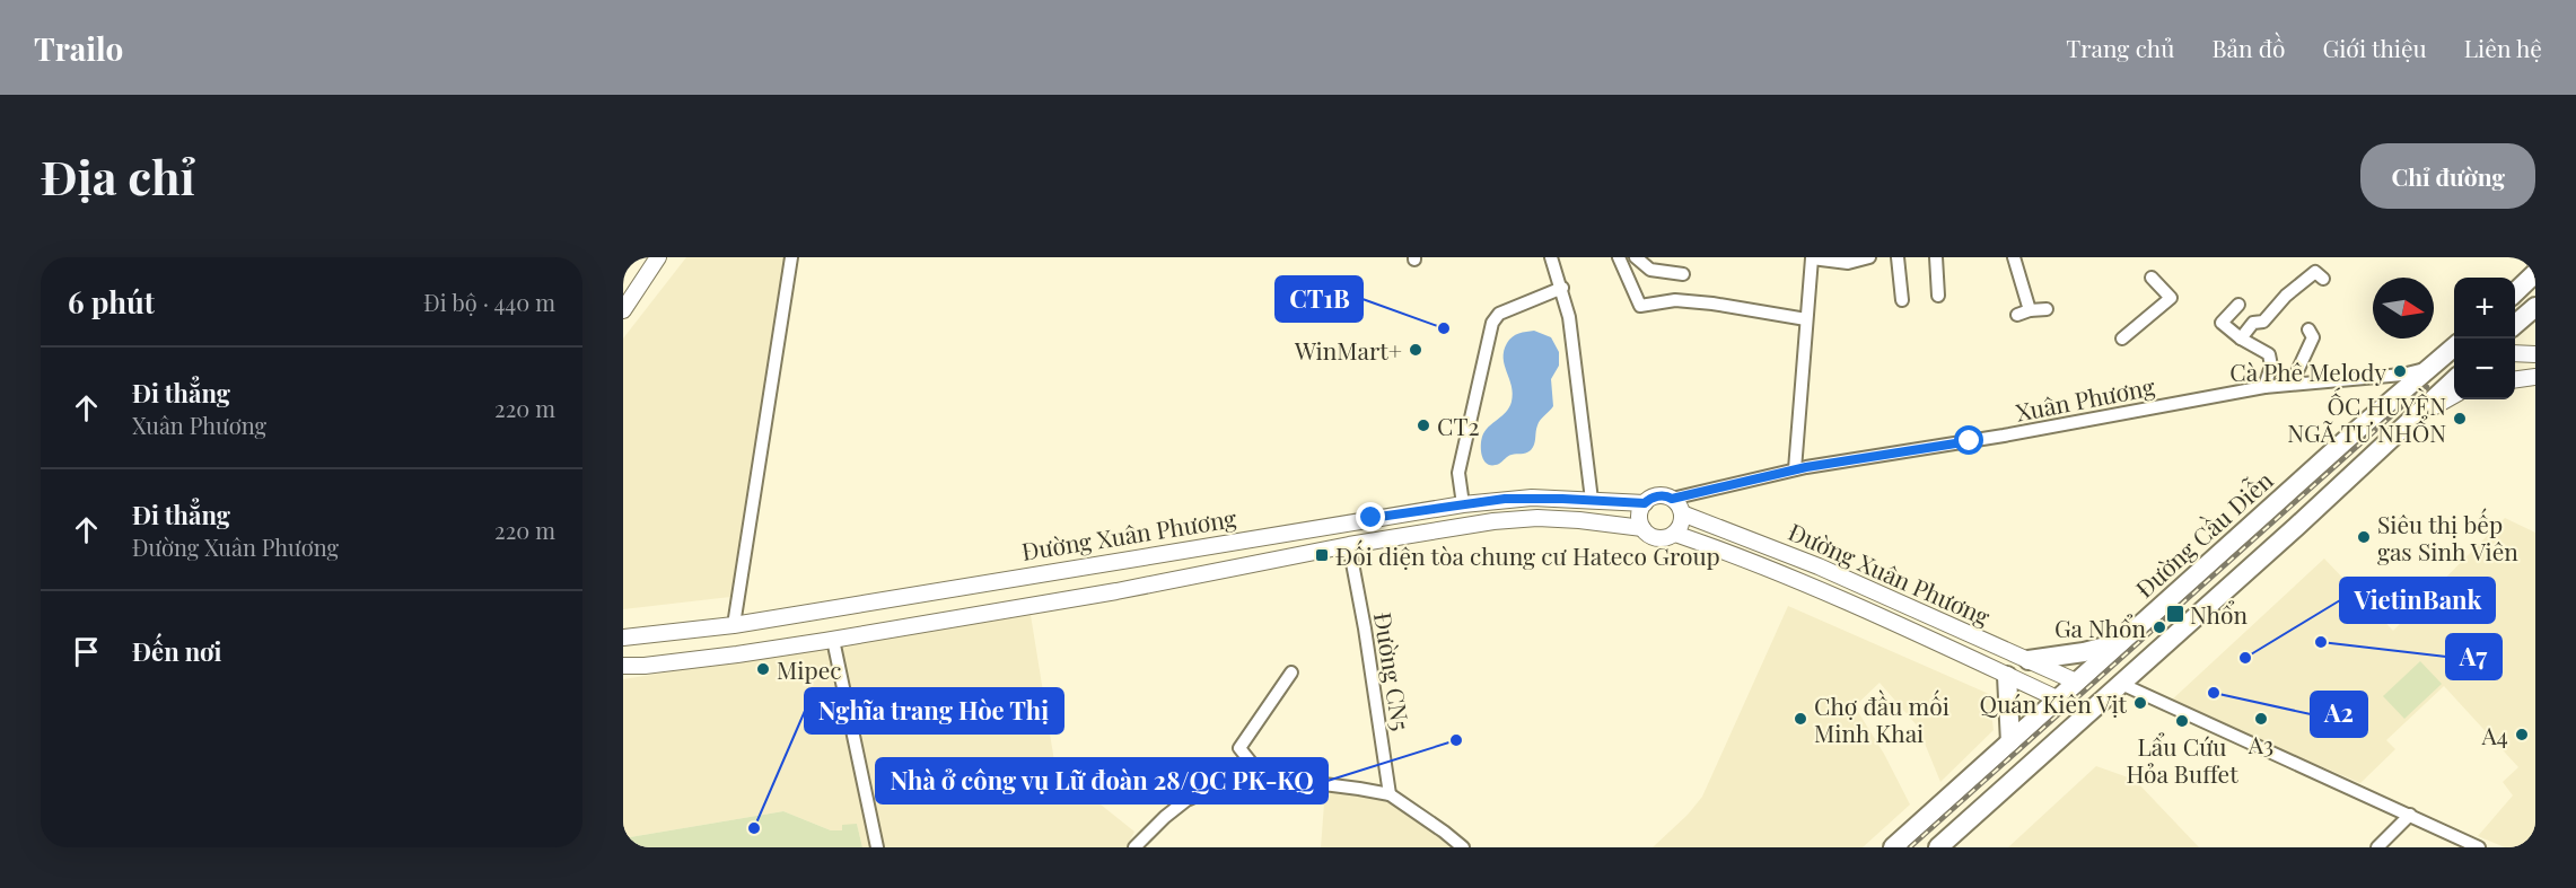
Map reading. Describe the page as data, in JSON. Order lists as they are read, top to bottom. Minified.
{"streets":{"highway":["Đường Cầu Diễn"],"main road":["Đường Xuân Phương"],"street":["Xuân Phương","Đường CN5"]},"crossings":[["Xuân Phương","Đường Xuân Phương"],["Xuân Phương","Đường Cầu Diễn"],["Đường Xuân Phương","Đường Cầu Diễn"],["Đường Xuân Phương","Đường CN5"]],"places":{"other":["CT1B","WinMart+","Cà Phê Melody","ỐC HUYỀN NGÃ TƯ NHỔN","CT2","Siêu thị bếp gas Sinh Viên","Ga Nhổn","A7","VietinBank","Mipec","A2","Quán Kiên Vịt","Chợ đầu mối Minh Khai","A3","Lẩu Cứu Hỏa Buffet","A4","Nhà ở công vụ Lữ đoàn 28/QC PK-KQ","Nghĩa trang Hòe Thị"],"transit":["Đối diện tòa chung cư Hateco Group","Nhổn"]},"north":"right","page":{"header":"Trailo","nav":["Trang chủ","Bản đồ","Giới thiệu","Liên hệ"],"buttons":"Chỉ đường","title":"Địa chỉ","heading":["6 phút","Đi bộ · 440 m"],"map_buttons":["+","−"],"list":[["Đi thẳng","Xuân Phương","220 m"],["Đi thẳng","Đường Xuân Phương","220 m"],"Đến nơi"]}}
